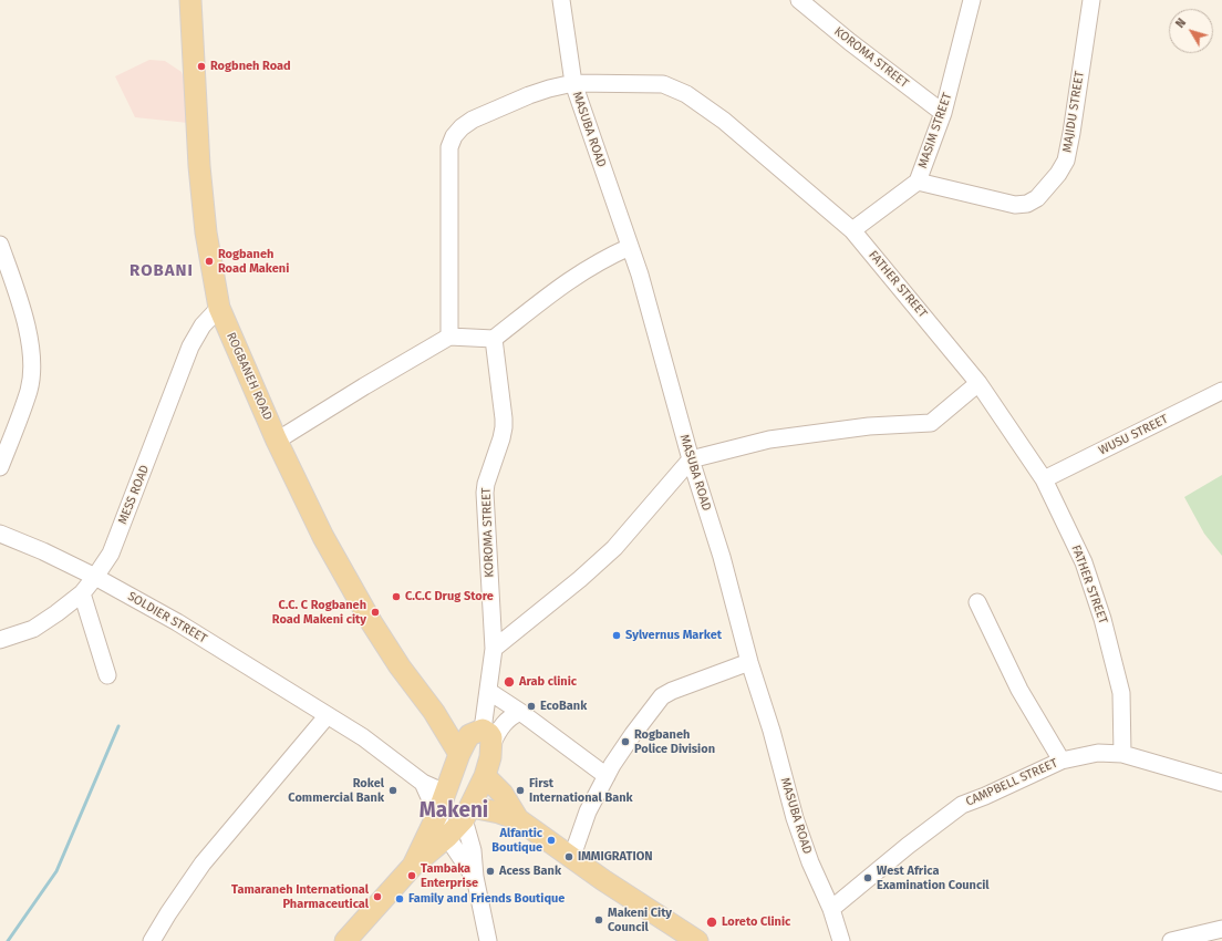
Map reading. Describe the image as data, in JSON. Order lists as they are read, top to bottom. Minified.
{"streets":{"main road":["ROGBANEH ROAD"],"street":["KOROMA STREET","MAJIDU STREET","MASUBA ROAD","MASIM STREET","FATHER STREET","WUSU STREET","MESS ROAD","SOLDIER STREET","CAMPBELL STREET"]},"crossings":[["KOROMA STREET","MASIM STREET"],["MAJIDU STREET","MASIM STREET"],["MASUBA ROAD","FATHER STREET"],["MASUBA ROAD","CAMPBELL STREET"],["MASIM STREET","FATHER STREET"],["FATHER STREET","WUSU STREET"],["FATHER STREET","CAMPBELL STREET"],["ROGBANEH ROAD","MESS ROAD"],["MESS ROAD","SOLDIER STREET"]],"districts":["ROBANI","Makeni"],"places":["Rogbneh Road","Rogbaneh Road Makeni","C.C.C Drug Store","C.C. C Rogbaneh Road Makeni city","Sylvernus Market","Arab clinic","EcoBank","Rogbaneh Police Division","Rokel Commercial Bank","First International Bank","Alfantic Boutique","IMMIGRATION","Acess Bank","Tambaka Enterprise","West Africa Examination Council","Tamaraneh International Pharmaceutical","Family and Friends Boutique","Makeni City Council","Loreto Clinic"],"north":"top left"}
